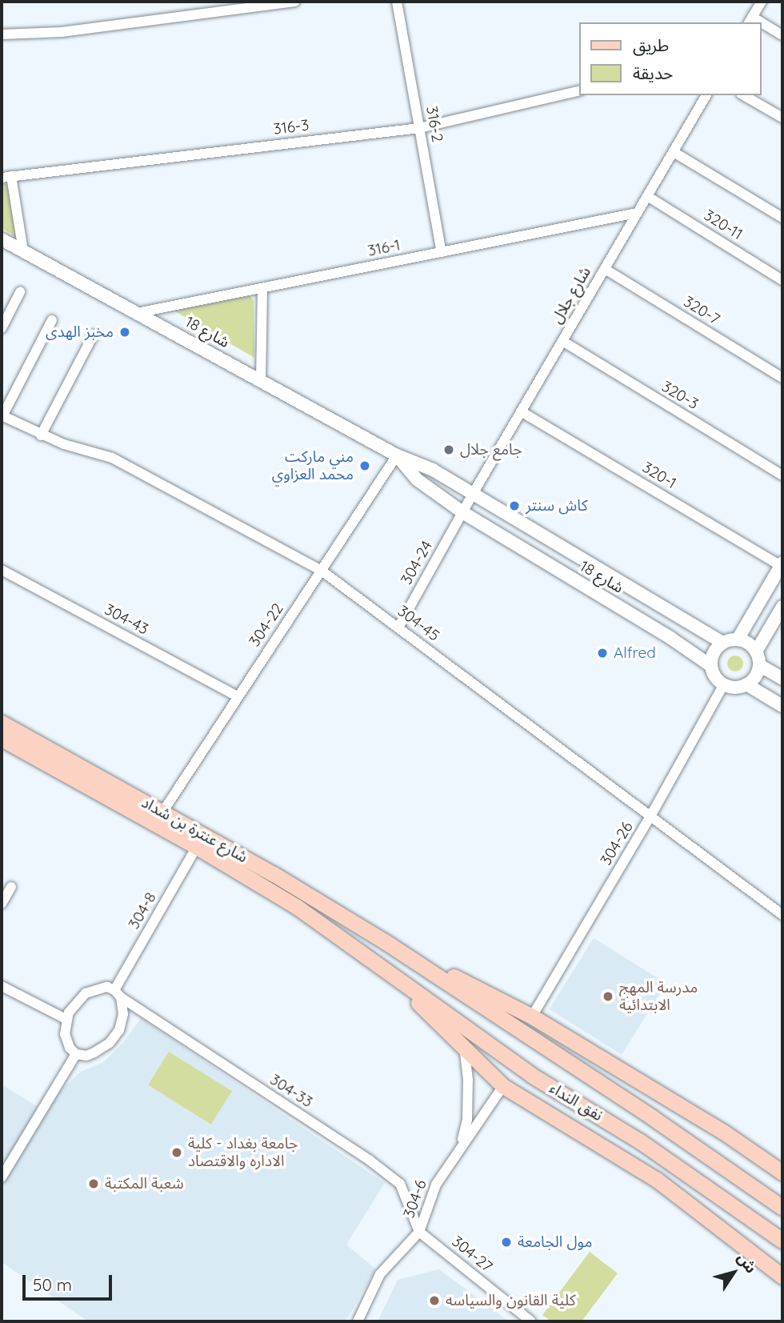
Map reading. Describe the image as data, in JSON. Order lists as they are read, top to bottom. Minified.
{"streets":{"main road":["شارع عنترة بن شداد","نفق النداء"],"street":["316-2","316-3","320-11","316-1","شارع جلال","320-7","شارع 18","320-3","320-1","304-24","304-43","304-45","304-22","304-26","304-8","304-33","304-6","304-27"]},"crossings":[["316-2","316-3"],["316-2","316-1"],["320-11","شارع جلال"],["316-1","شارع جلال"],["316-1","شارع 18"],["شارع جلال","320-7"],["شارع جلال","شارع 18"],["شارع جلال","320-3"],["شارع جلال","320-1"],["شارع جلال","304-24"],["شارع 18","304-24"],["شارع 18","304-22"],["شارع 18","304-26"],["304-24","304-45"],["304-43","304-22"],["304-45","304-22"],["304-45","304-26"],["304-22","شارع عنترة بن شداد"],["شارع عنترة بن شداد","304-8"],["شارع عنترة بن شداد","نفق النداء"],["304-8","304-33"],["304-33","304-6"],["304-33","304-27"],["304-6","304-27"]],"places":["مخبز الهدى","جامع جلال","مني ماركت محمد العزاوي","كاش سنتر","Alfred","مدرسة المهج الابتدائية","جامعة بغداد - كلية الاداره والاقتصاد","شعبة المكتبة","مول الجامعة","كلية القانون والسياسه"],"legend":["طريق","حديقة"],"scale_bar":"50 m","north":"top right"}
